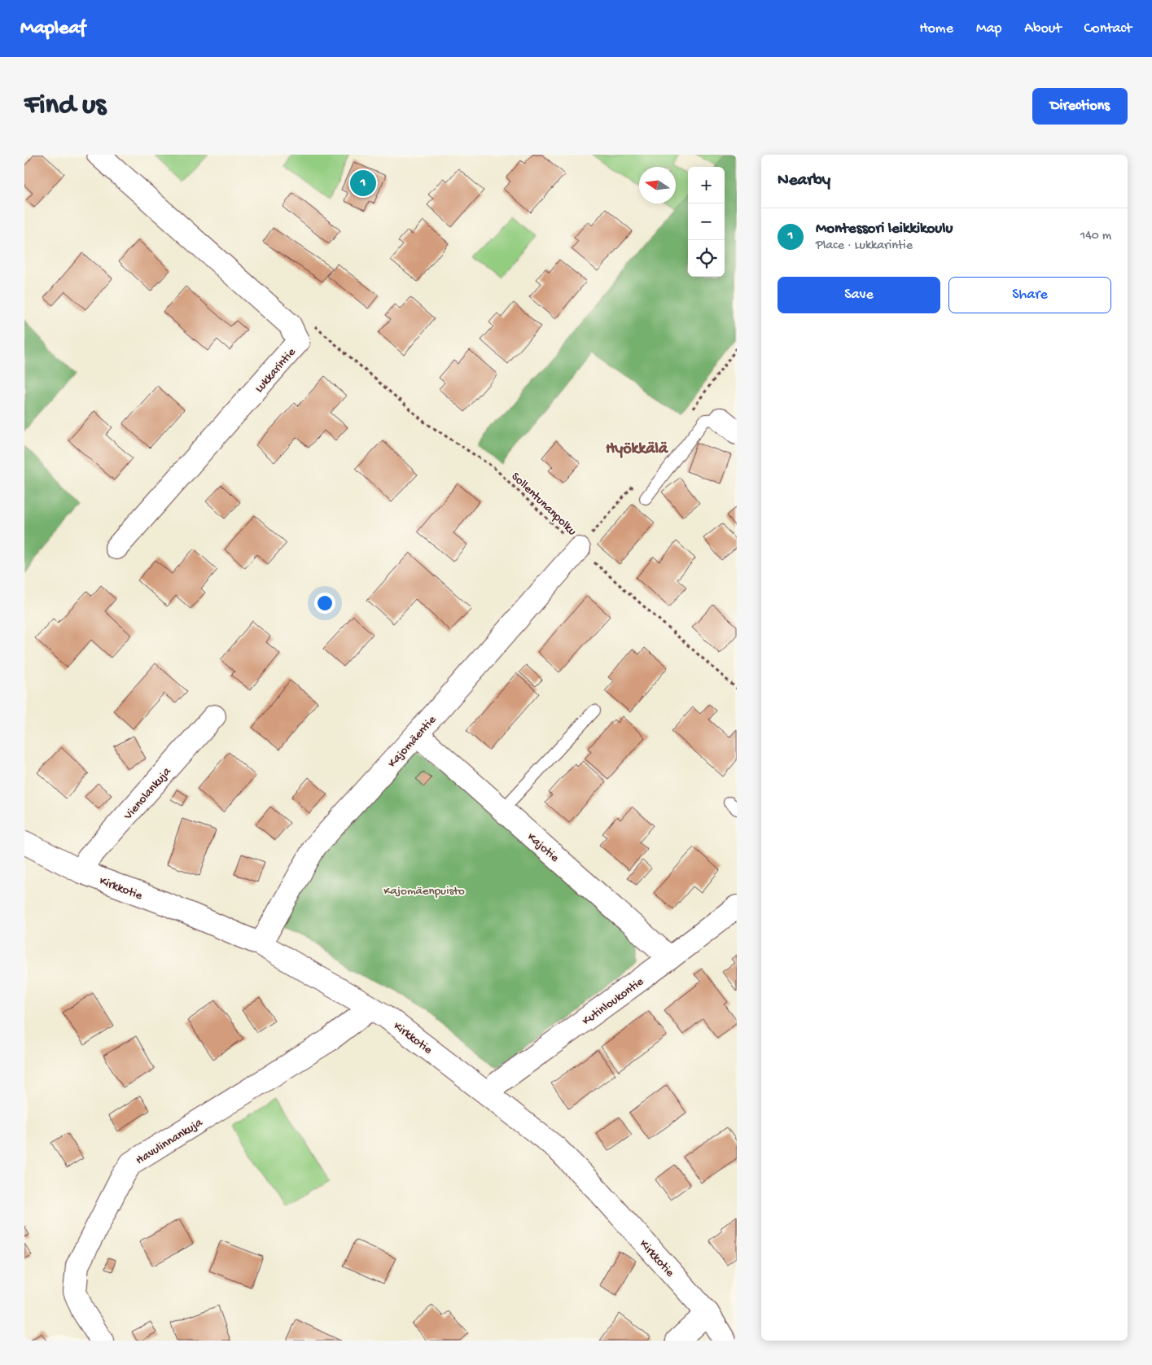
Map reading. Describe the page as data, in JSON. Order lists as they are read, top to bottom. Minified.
{"streets":{"street":["Lukkarintie","Kajomäentie","Vienolankuja","Kajotie","Kirkkotie","Kutinloukontie","Havulinnankuja"],"path":["Sollentunanpolku"]},"crossings":[["Sollentunanpolku","Kajomäentie"],["Kajomäentie","Kajotie"],["Kajomäentie","Kirkkotie"],["Vienolankuja","Kirkkotie"],["Kajotie","Kutinloukontie"],["Kirkkotie","Kutinloukontie"],["Kirkkotie","Havulinnankuja"]],"districts":["Hyökkälä"],"parks":["Kajomäenpuisto"],"north":"left","page":{"header":"Mapleaf","nav":["Home","Map","About","Contact"],"buttons":["Directions",["Save","Share"]],"title":"Find us","heading":"Nearby","map_buttons":["+","−"],"pins":"1","list":[{"mark":"1","name":"Montessori leikkikoulu","note":"Place · Lukkarintie","value":"140 m"}]}}
